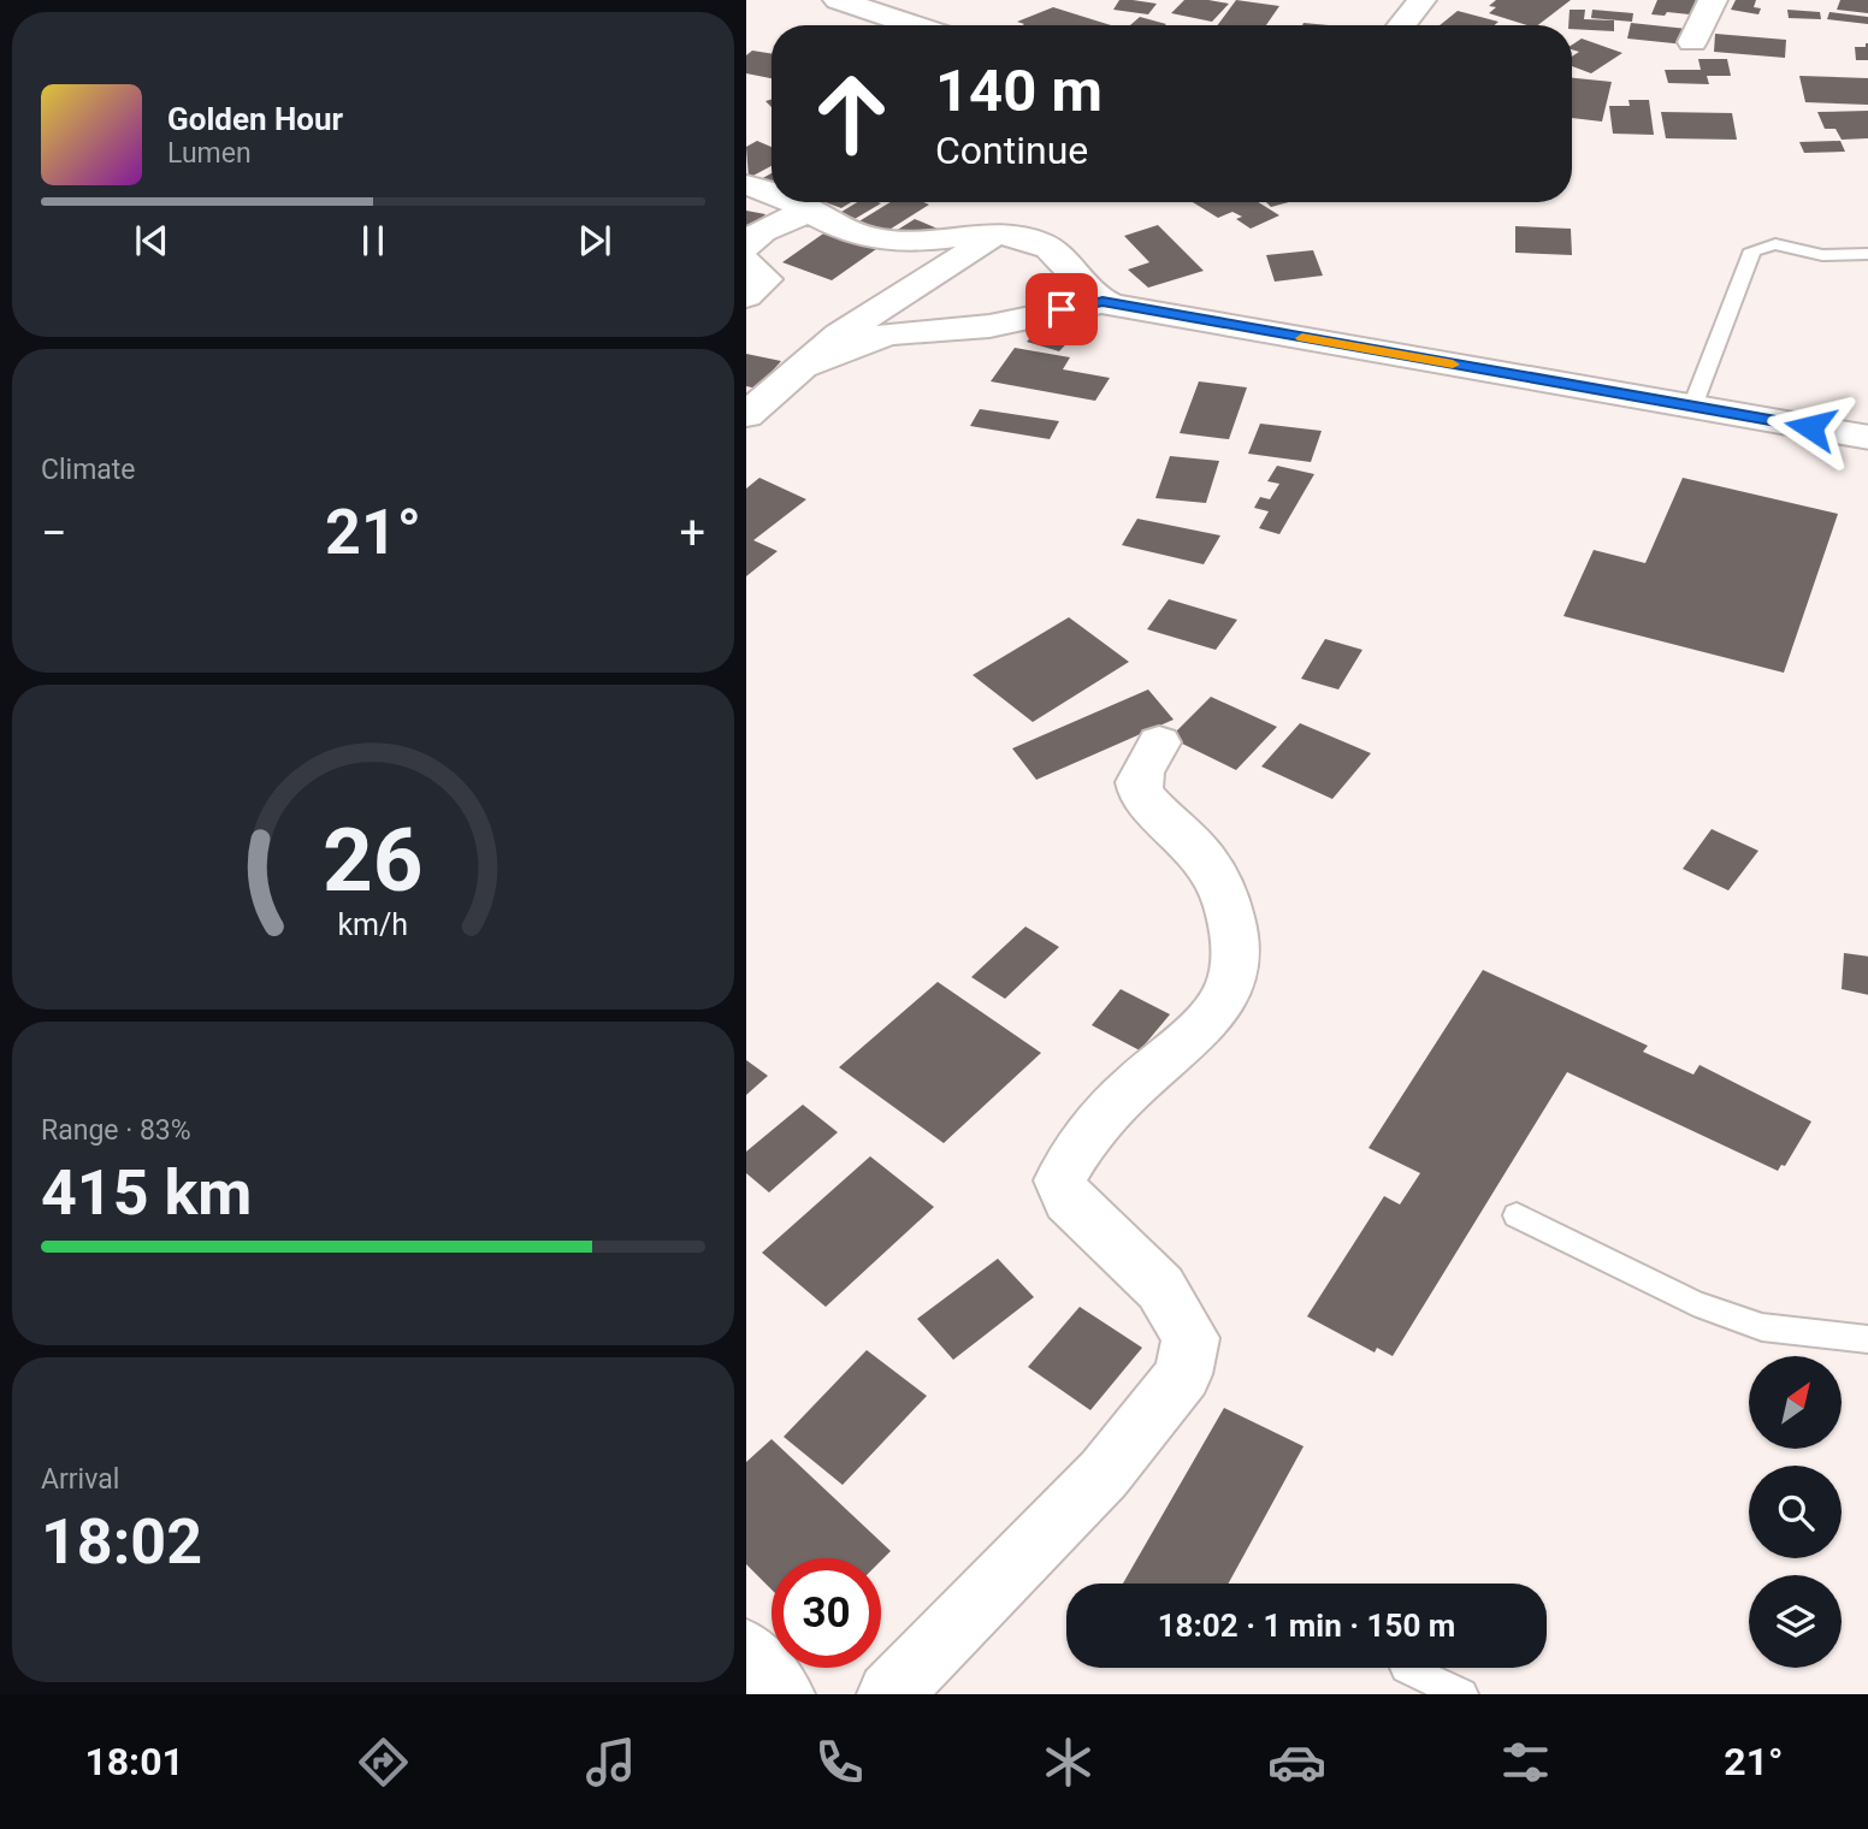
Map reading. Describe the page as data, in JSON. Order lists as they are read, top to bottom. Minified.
{"north":"top right","page":{"turn":["140 m","Continue"],"song":["Golden Hour","Lumen"],"tile":["Climate",["Range · 83%","415 km"],["Arrival","18:02"]],"heat":["−","21°","+"],"limit":"30","trip":"18:02 · 1 min · 150 m","tabs":["18:01","21°"],"gauge":["26","km/h"]}}
